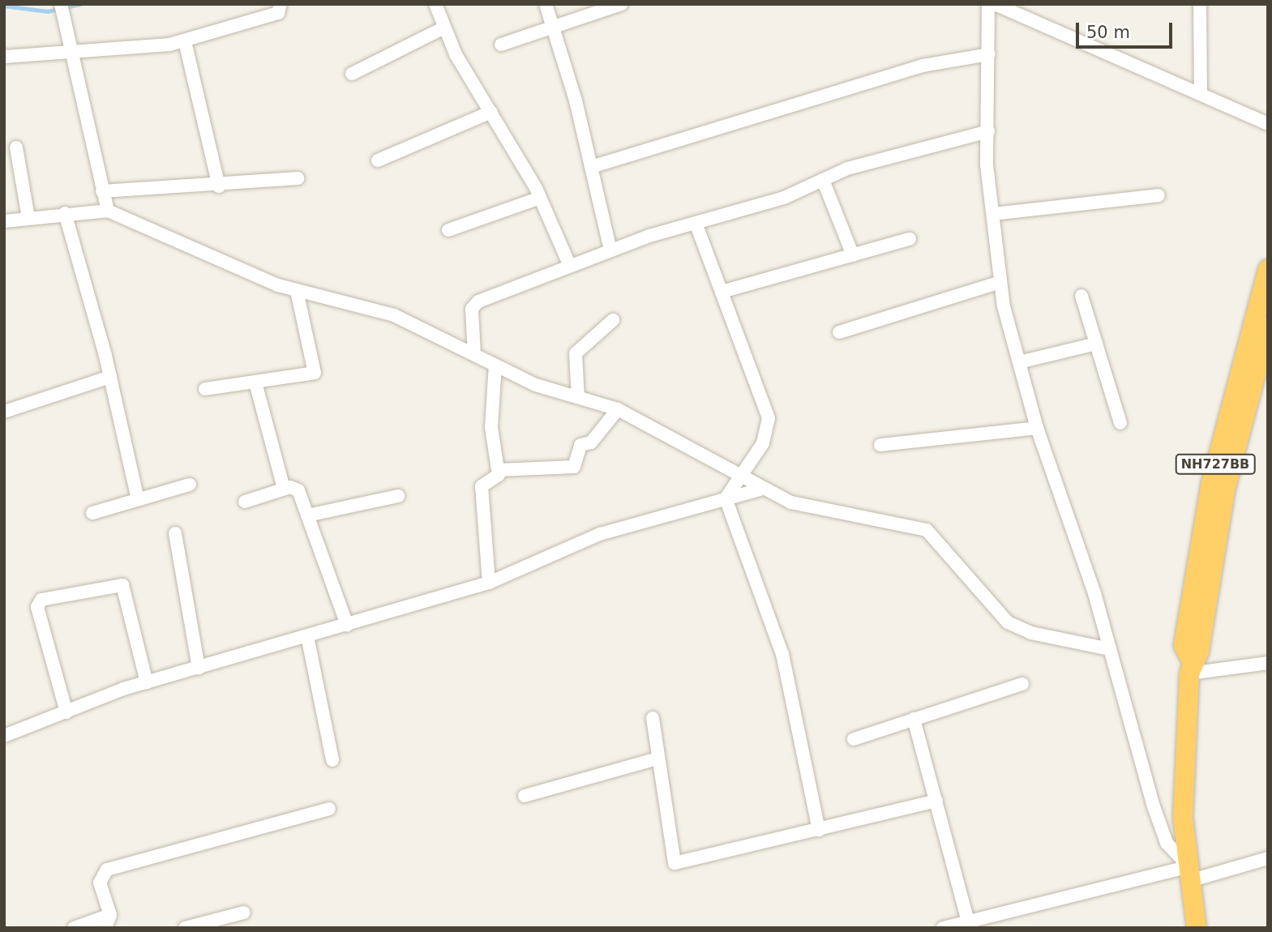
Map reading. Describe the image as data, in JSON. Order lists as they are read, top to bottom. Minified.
{"streets":{"highway":["NH727BB"]},"scale_bar":"50 m"}
